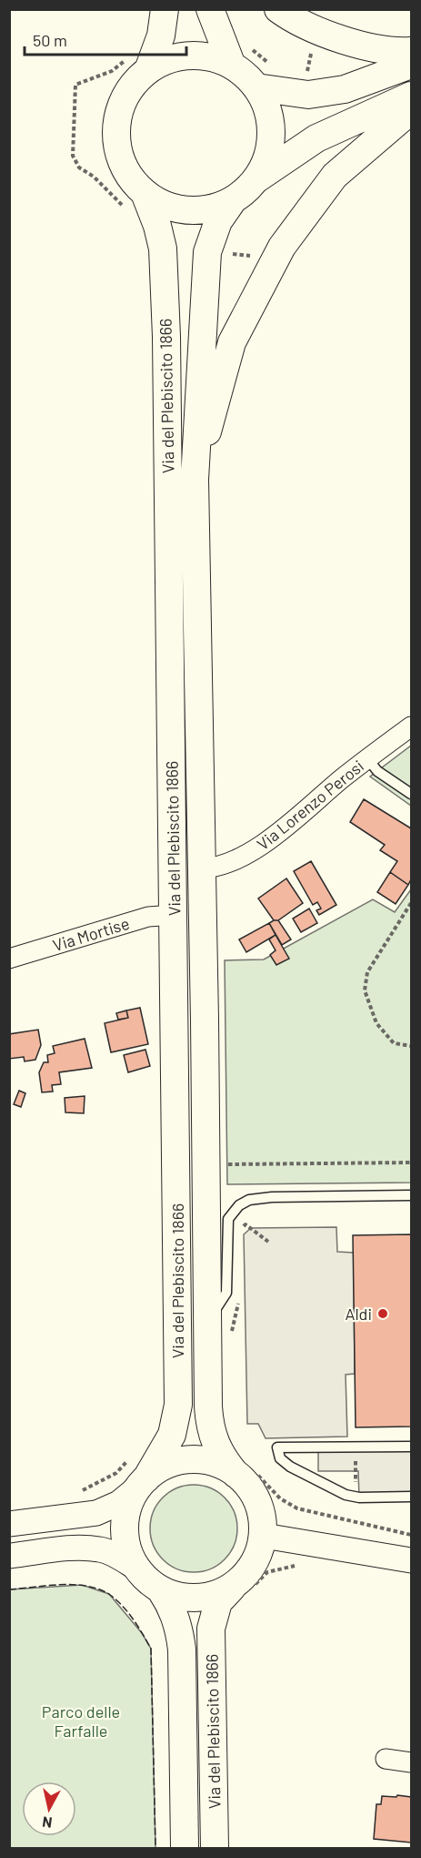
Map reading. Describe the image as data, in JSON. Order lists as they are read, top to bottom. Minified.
{"streets":{"main road":["Via del Plebiscito 1866"],"street":["Via Lorenzo Perosi","Via Mortise"]},"crossings":[["Via del Plebiscito 1866","Via Lorenzo Perosi"],["Via del Plebiscito 1866","Via Mortise"]],"parks":["Parco delle Farfalle"],"places":["Aldi"],"scale_bar":"50 m","north":"bottom"}
